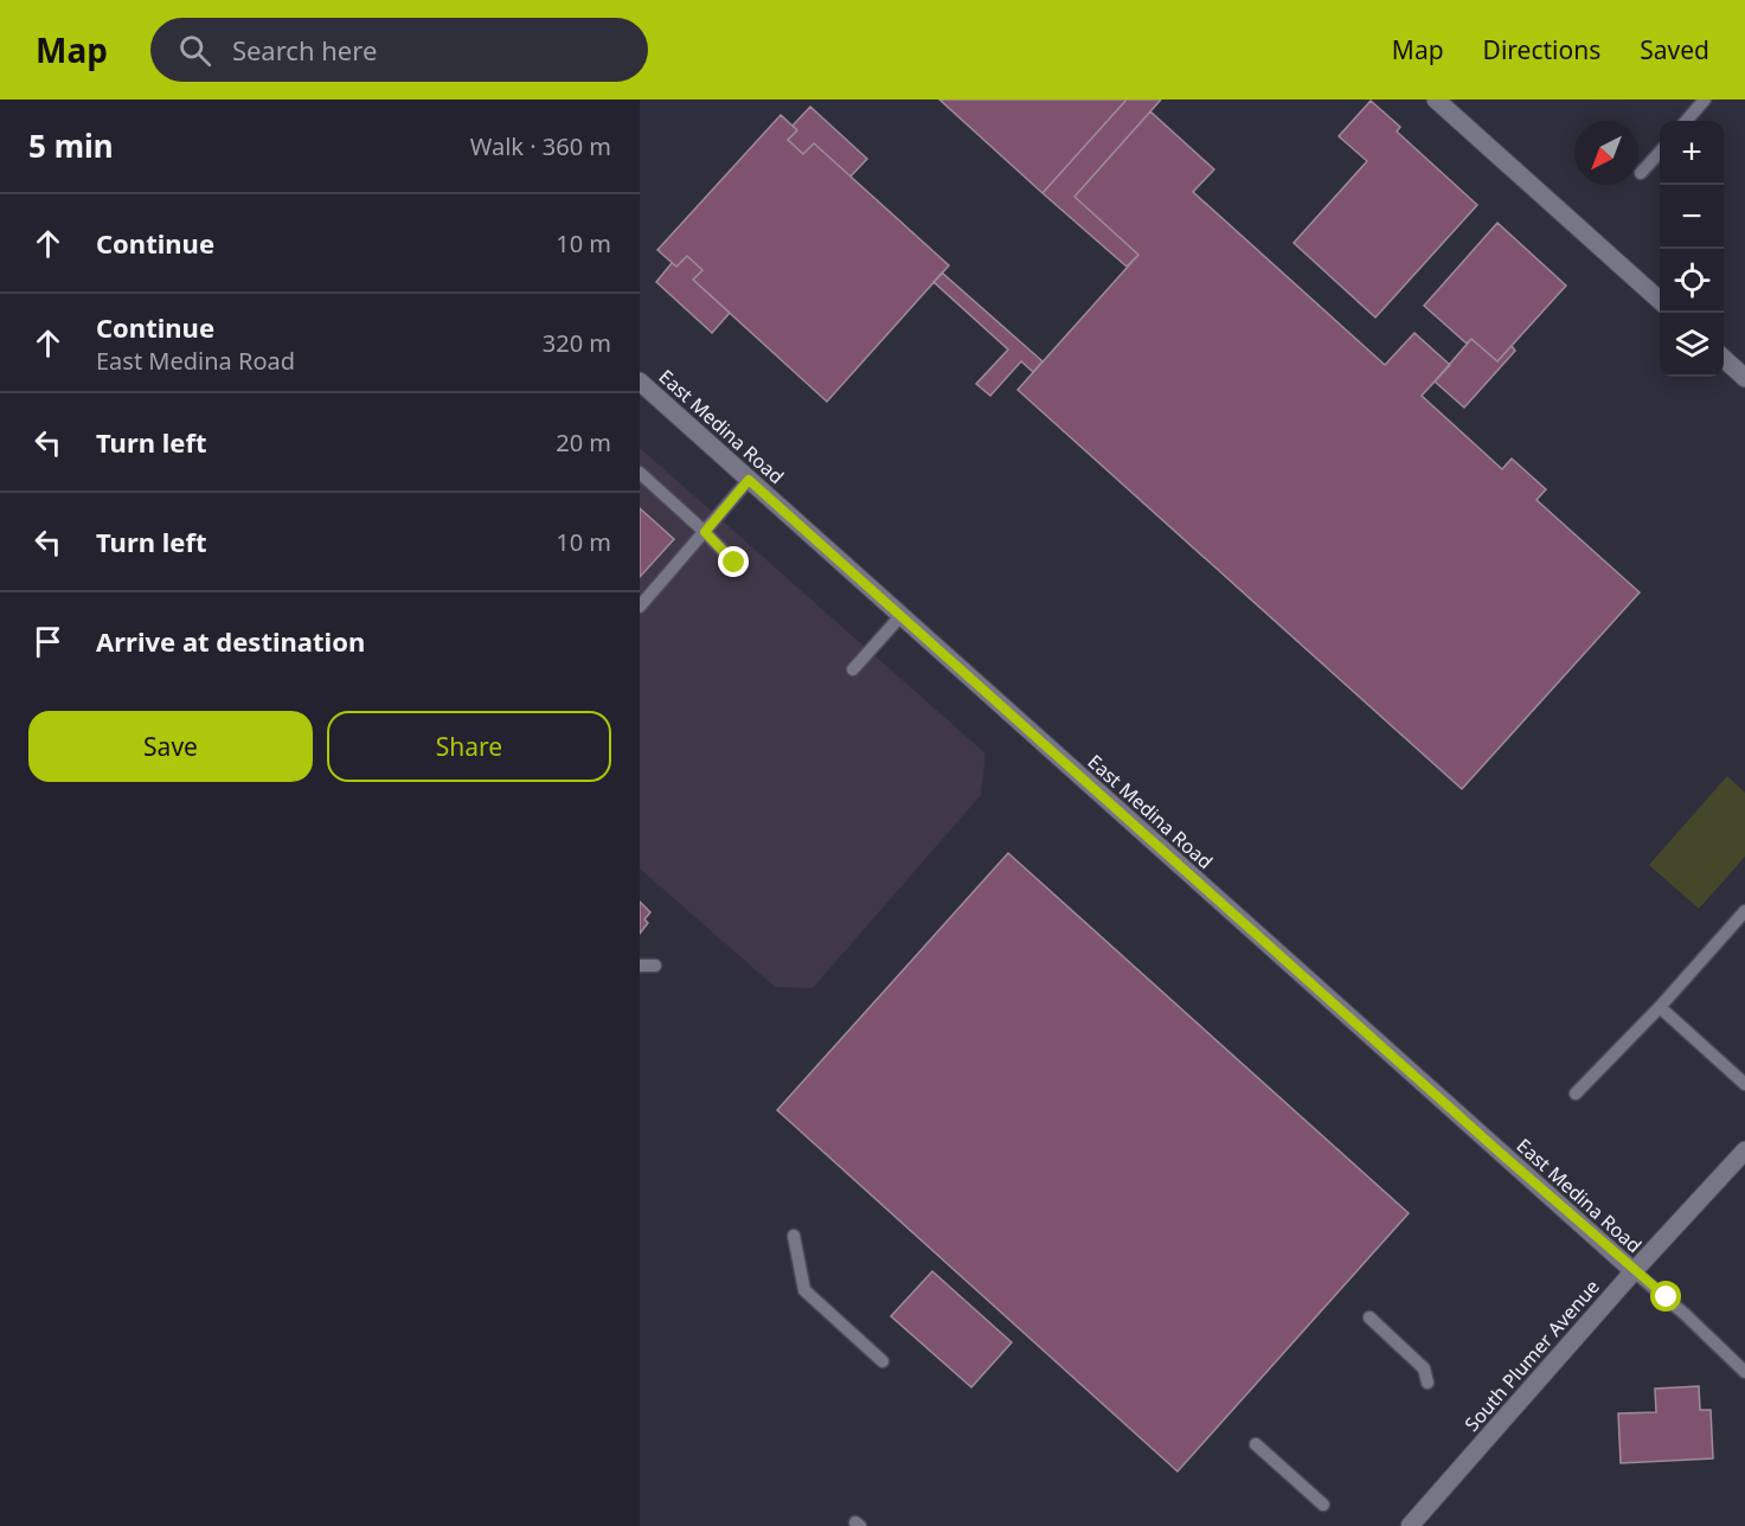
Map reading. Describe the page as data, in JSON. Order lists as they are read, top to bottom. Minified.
{"streets":{"street":["East Medina Road","South Plumer Avenue"]},"crossings":[["East Medina Road","South Plumer Avenue"]],"north":"bottom left","page":{"header":"Map","search":"Search here","nav":["Map","Directions","Saved"],"heading":["5 min","Walk · 360 m"],"map_buttons":["+","−"],"list":[["Continue","10 m"],["Continue","East Medina Road","320 m"],["Turn left","20 m"],["Turn left","10 m"],"Arrive at destination"],"buttons":["Save","Share"]}}
